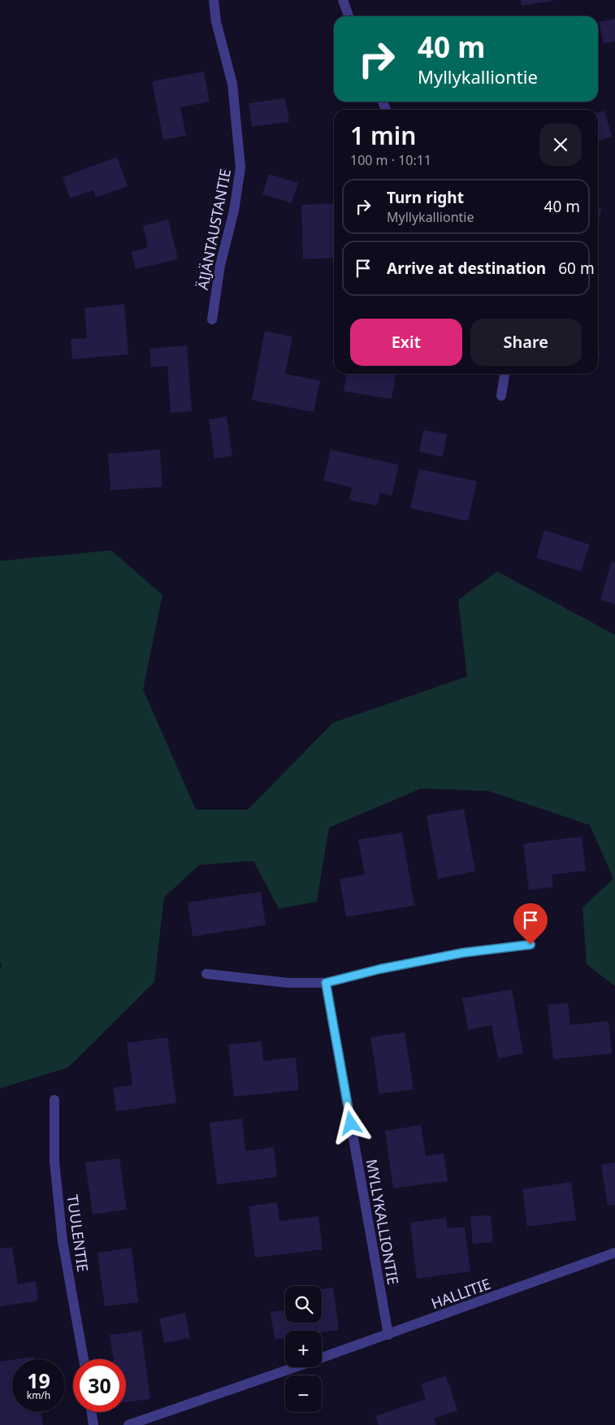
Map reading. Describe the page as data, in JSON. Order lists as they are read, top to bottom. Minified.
{"streets":{"street":["ÄIJÄNTAUSTANTIE","MYLLYKALLIONTIE","TUULENTIE","HALLITIE"]},"crossings":[["MYLLYKALLIONTIE","HALLITIE"]],"page":{"turn":["40 m","Myllykalliontie"],"heading":["1 min","100 m · 10:11"],"list":[{"name":"Turn right","note":"Myllykalliontie","value":"40 m"},{"name":"Arrive at destination","value":"60 m"}],"buttons":["Exit","Share"],"map_buttons":["+","−"],"speed":"19 km/h","limit":"30"}}
